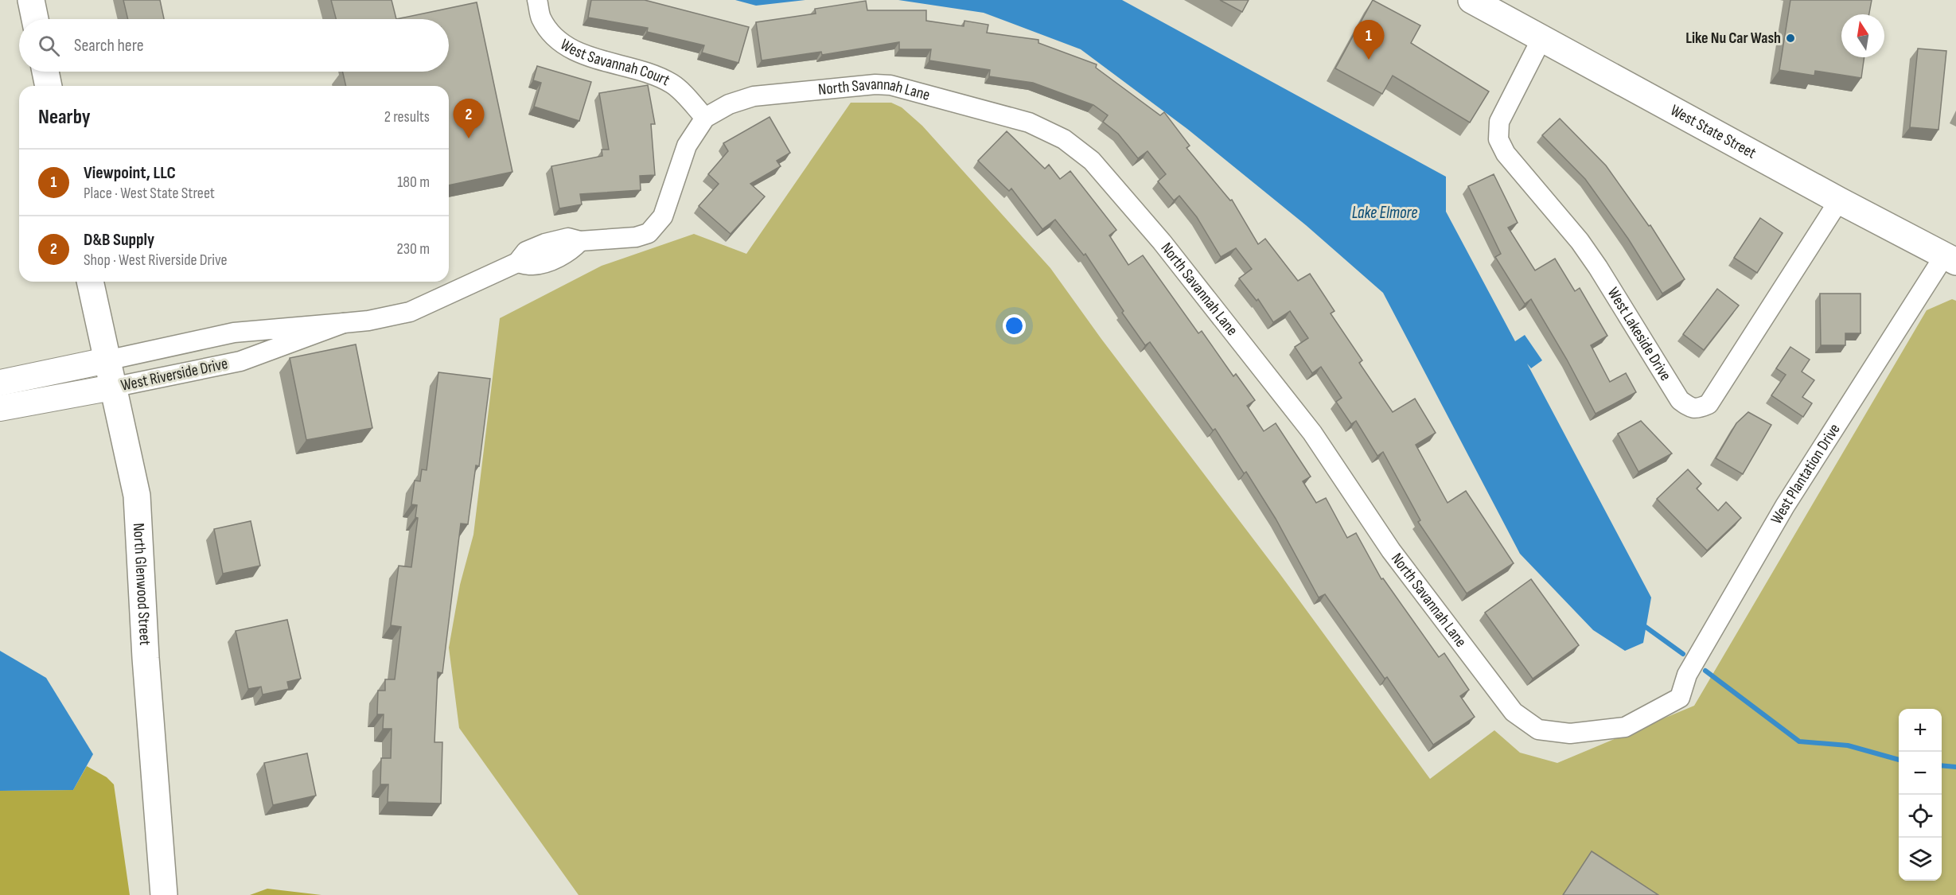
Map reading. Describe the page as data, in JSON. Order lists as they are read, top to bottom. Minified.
{"streets":{"main road":["West State Street","North Glenwood Street"],"street":["West Savannah Court","North Savannah Lane","West Lakeside Drive","West Riverside Drive","West Plantation Drive"]},"crossings":[["West Savannah Court","North Savannah Lane"],["North Savannah Lane","West Riverside Drive"],["North Savannah Lane","West Plantation Drive"],["West State Street","West Lakeside Drive"],["West State Street","West Plantation Drive"],["West Riverside Drive","North Glenwood Street"]],"water":["Lake Elmore"],"places":["Like Nu Car Wash"],"north":"top","page":{"search":"Search here","pins":["1","2"],"heading":["Nearby","2 results"],"list":[{"mark":"1","name":"Viewpoint, LLC","note":"Place · West State Street","value":"180 m"},{"mark":"2","name":"D&B Supply","note":"Shop · West Riverside Drive","value":"230 m"}],"map_buttons":["+","−"]}}
